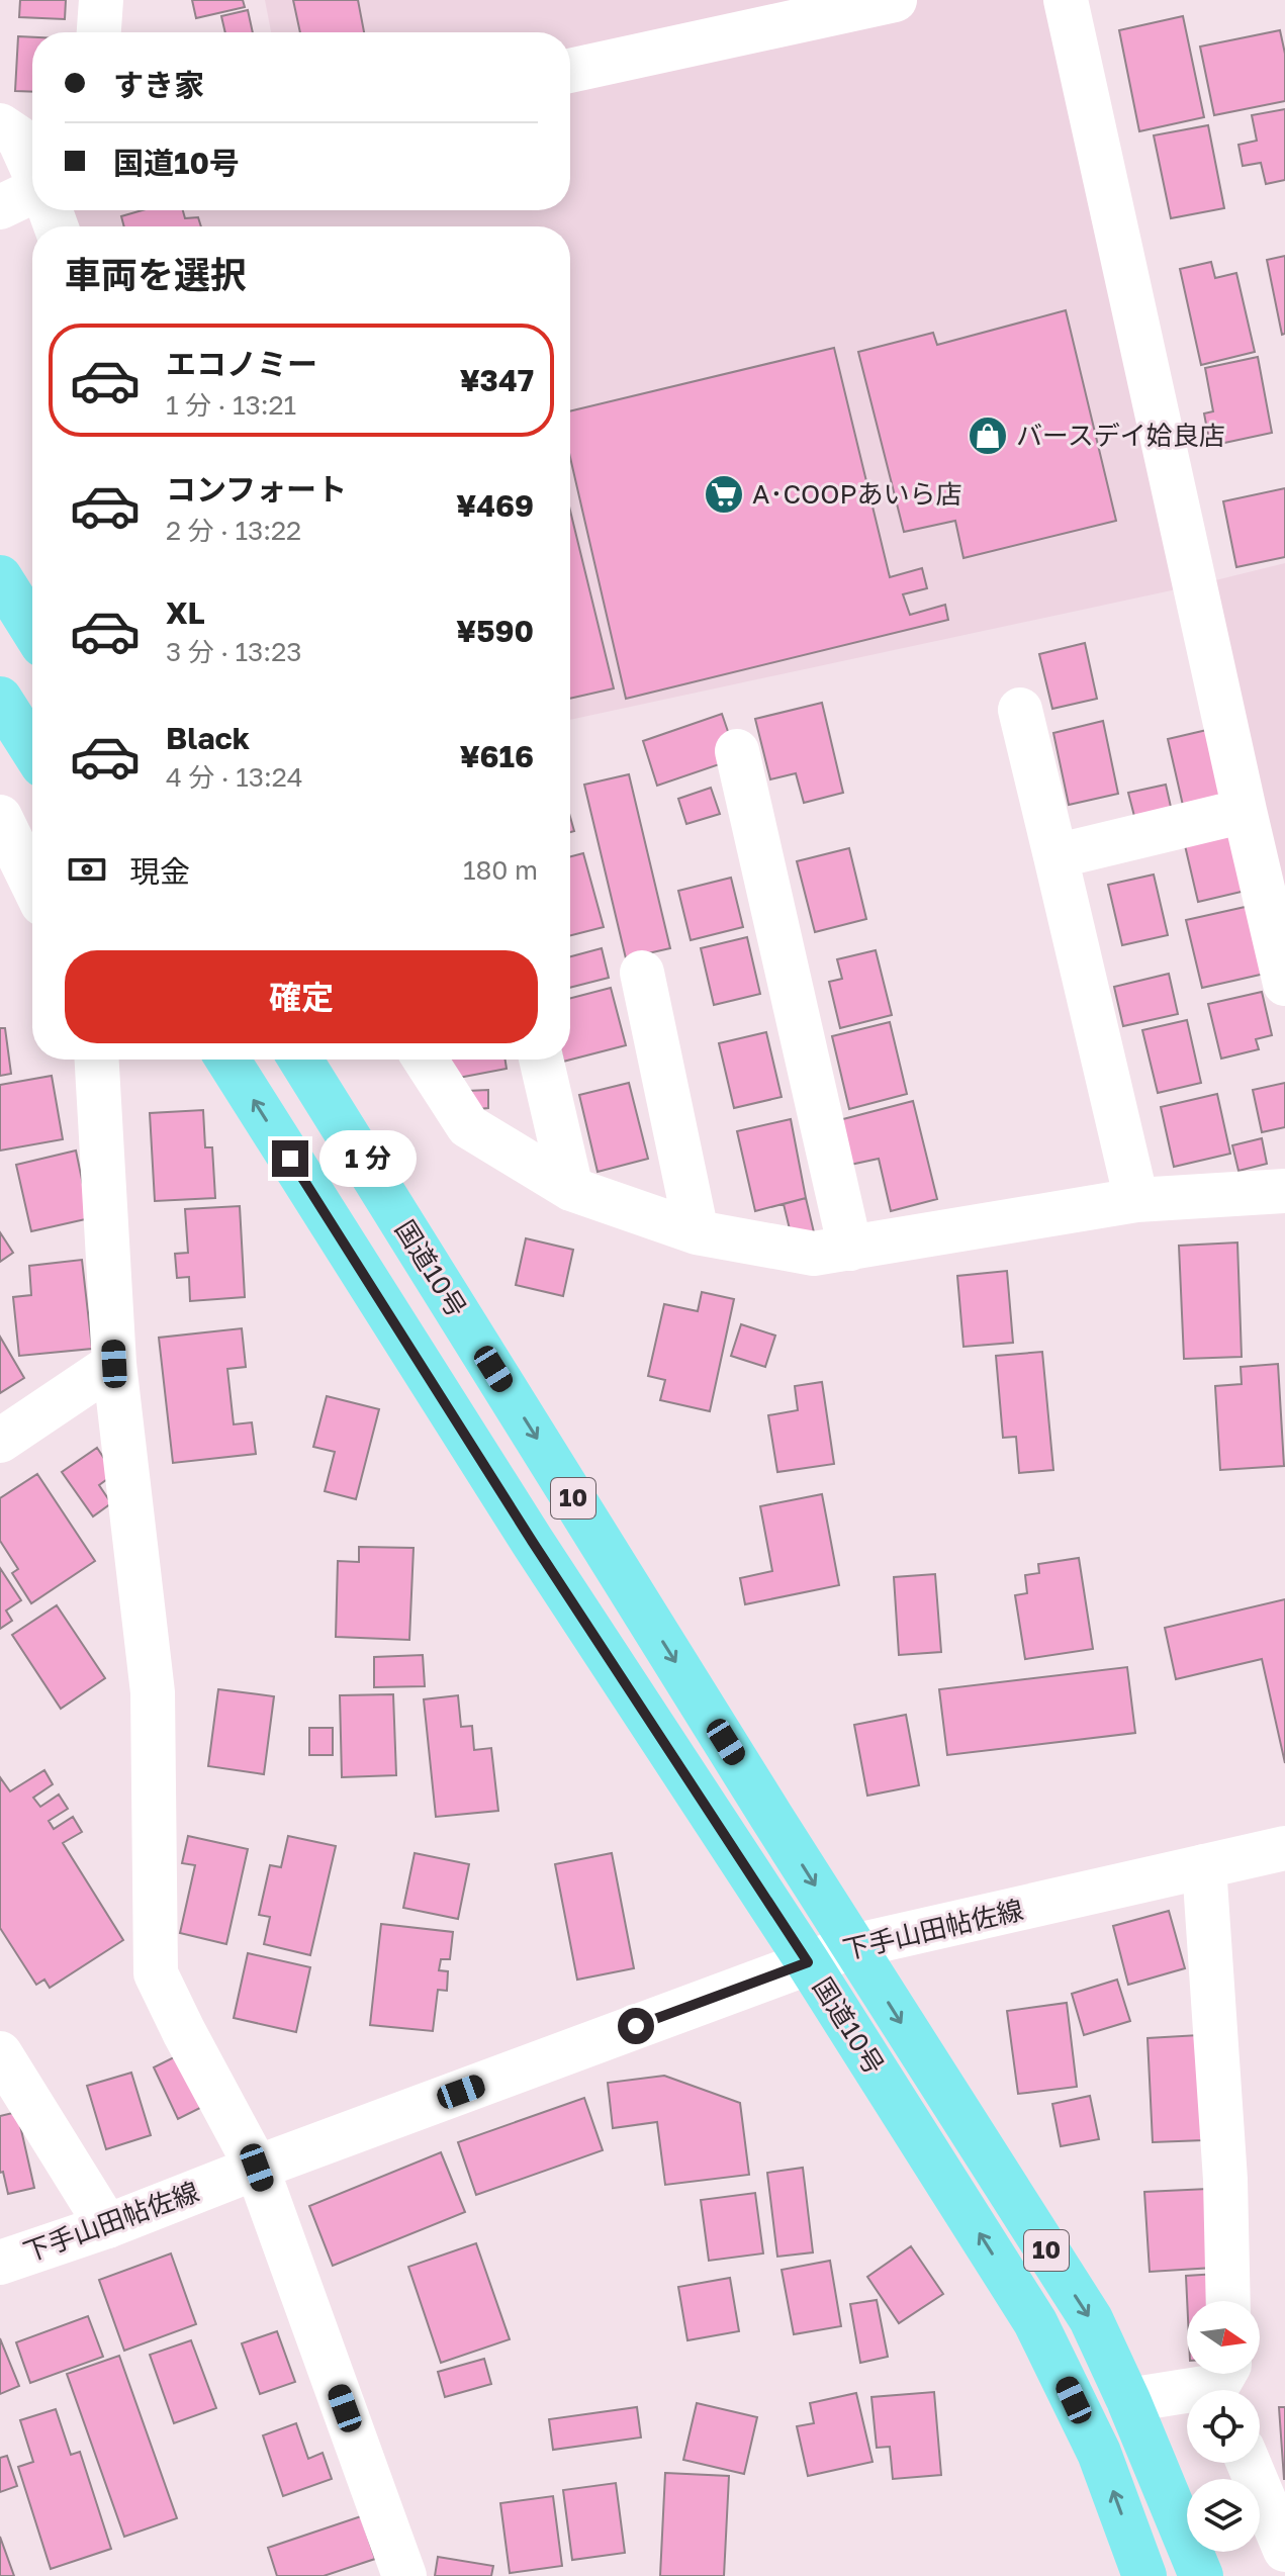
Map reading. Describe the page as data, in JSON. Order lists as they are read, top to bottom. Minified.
{"streets":{"highway":["国道10号","10"],"street":["下手山田帖佐線"]},"crossings":[["国道10号","下手山田帖佐線"]],"places":{"shop":["バースデイ姶良店"],"supermarket":["A･COOPあいら店"]},"north":"right","page":{"banner":["すき家","国道10号"],"heading":"車両を選択","list":[{"name":"エコノミー","note":"1 分 · 13:21","value":"¥347"},{"name":"コンフォート","note":"2 分 · 13:22","value":"¥469"},{"name":"XL","note":"3 分 · 13:23","value":"¥590"},{"name":"Black","note":"4 分 · 13:24","value":"¥616"}],"pay":["現金","180 m"],"buttons":"確定","bubble":"1 分"}}
